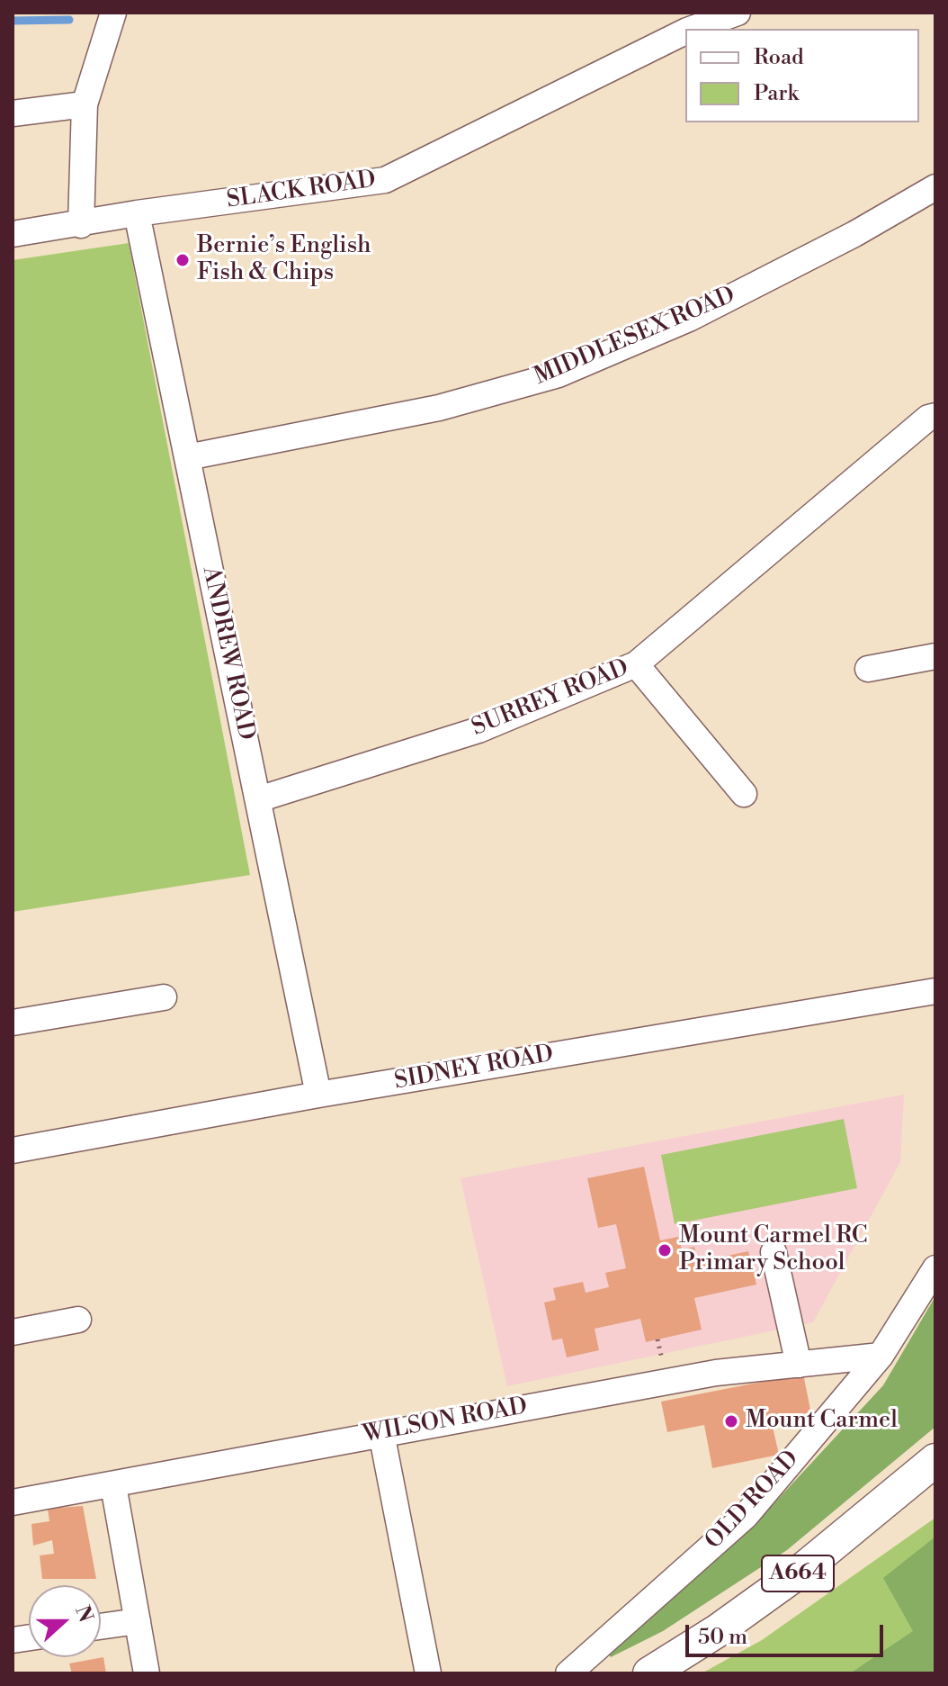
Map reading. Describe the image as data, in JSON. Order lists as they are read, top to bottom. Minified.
{"streets":{"main road":["A664"],"street":["SLACK ROAD","MIDDLESEX ROAD","ANDREW ROAD","SURREY ROAD","SIDNEY ROAD","WILSON ROAD","OLD ROAD"]},"crossings":[["SLACK ROAD","ANDREW ROAD"],["MIDDLESEX ROAD","ANDREW ROAD"],["ANDREW ROAD","SURREY ROAD"],["ANDREW ROAD","SIDNEY ROAD"],["WILSON ROAD","OLD ROAD"]],"places":["Bernie’s English Fish & Chips","Mount Carmel RC Primary School","Mount Carmel"],"legend":["Road","Park"],"scale_bar":"50 m","north":"right"}
